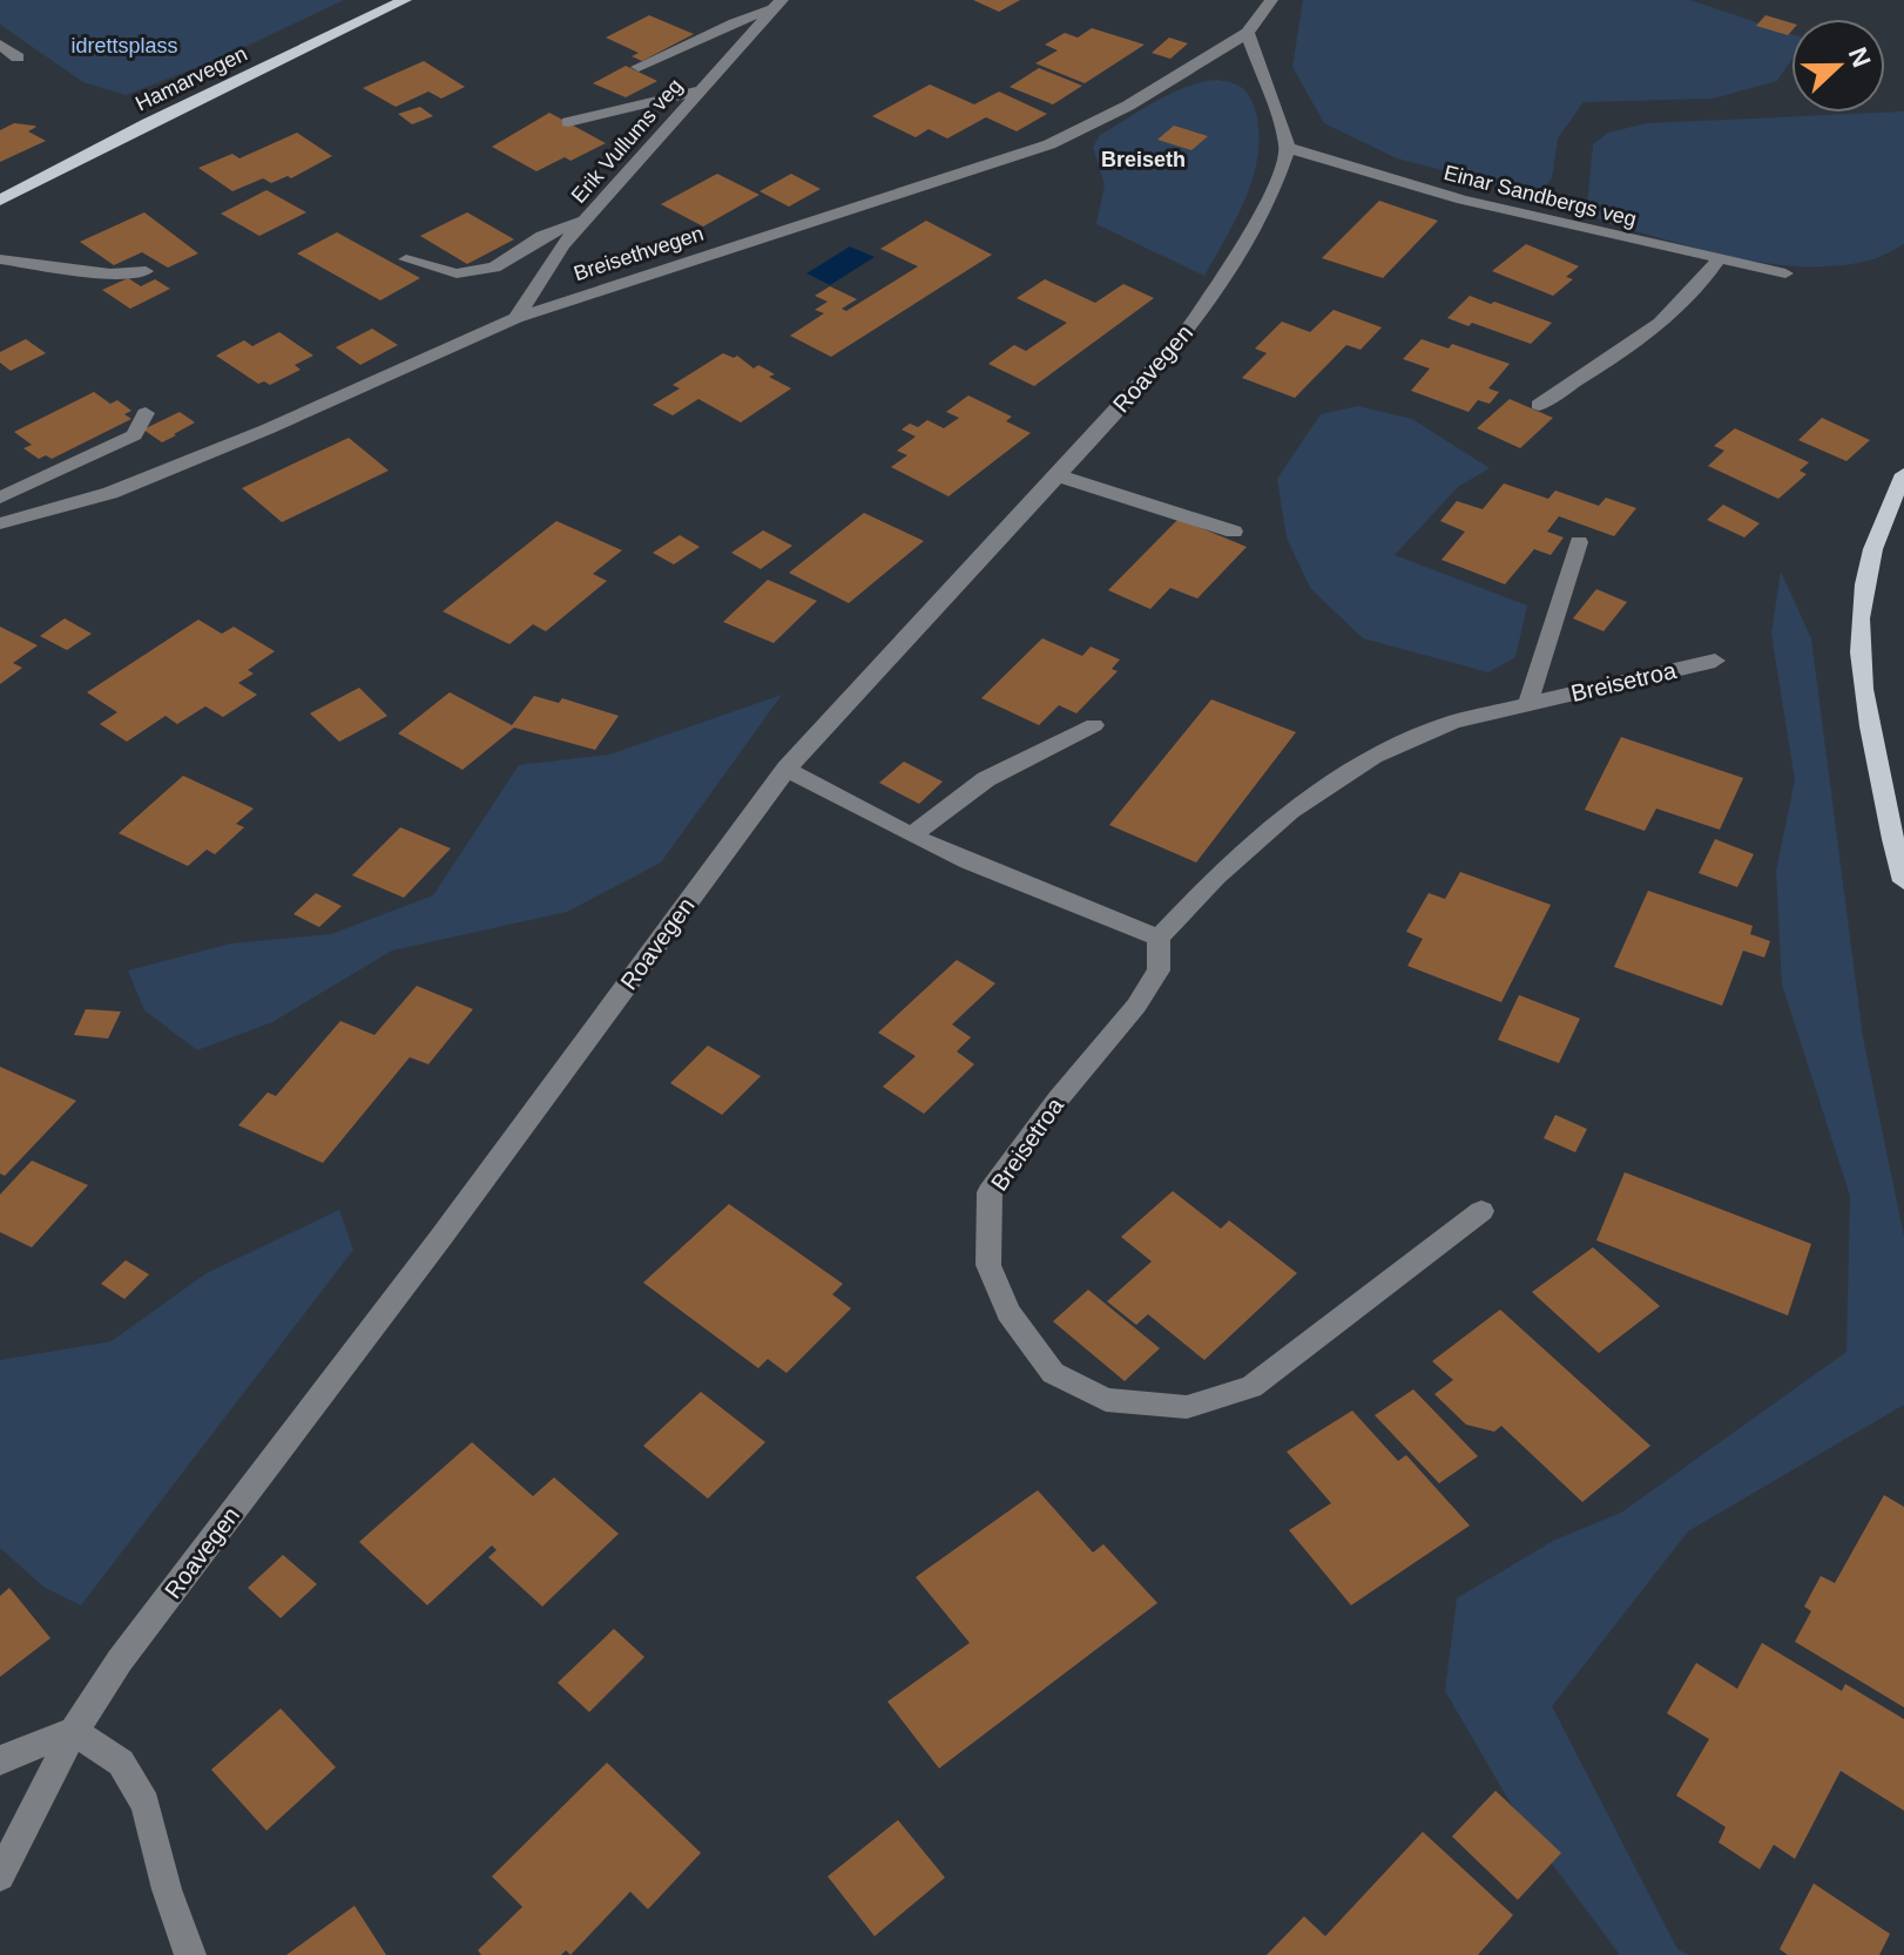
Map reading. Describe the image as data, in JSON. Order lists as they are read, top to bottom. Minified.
{"streets":{"main road":["Hamarvegen"],"street":["Erik Vullums veg","Einar Sandbergs veg","Breisethvegen","Roavegen","Breisetroa"]},"crossings":[["Erik Vullums veg","Breisethvegen"],["Einar Sandbergs veg","Roavegen"]],"districts":["Breiseth"],"parks":["idrettsplass"],"north":"right"}
